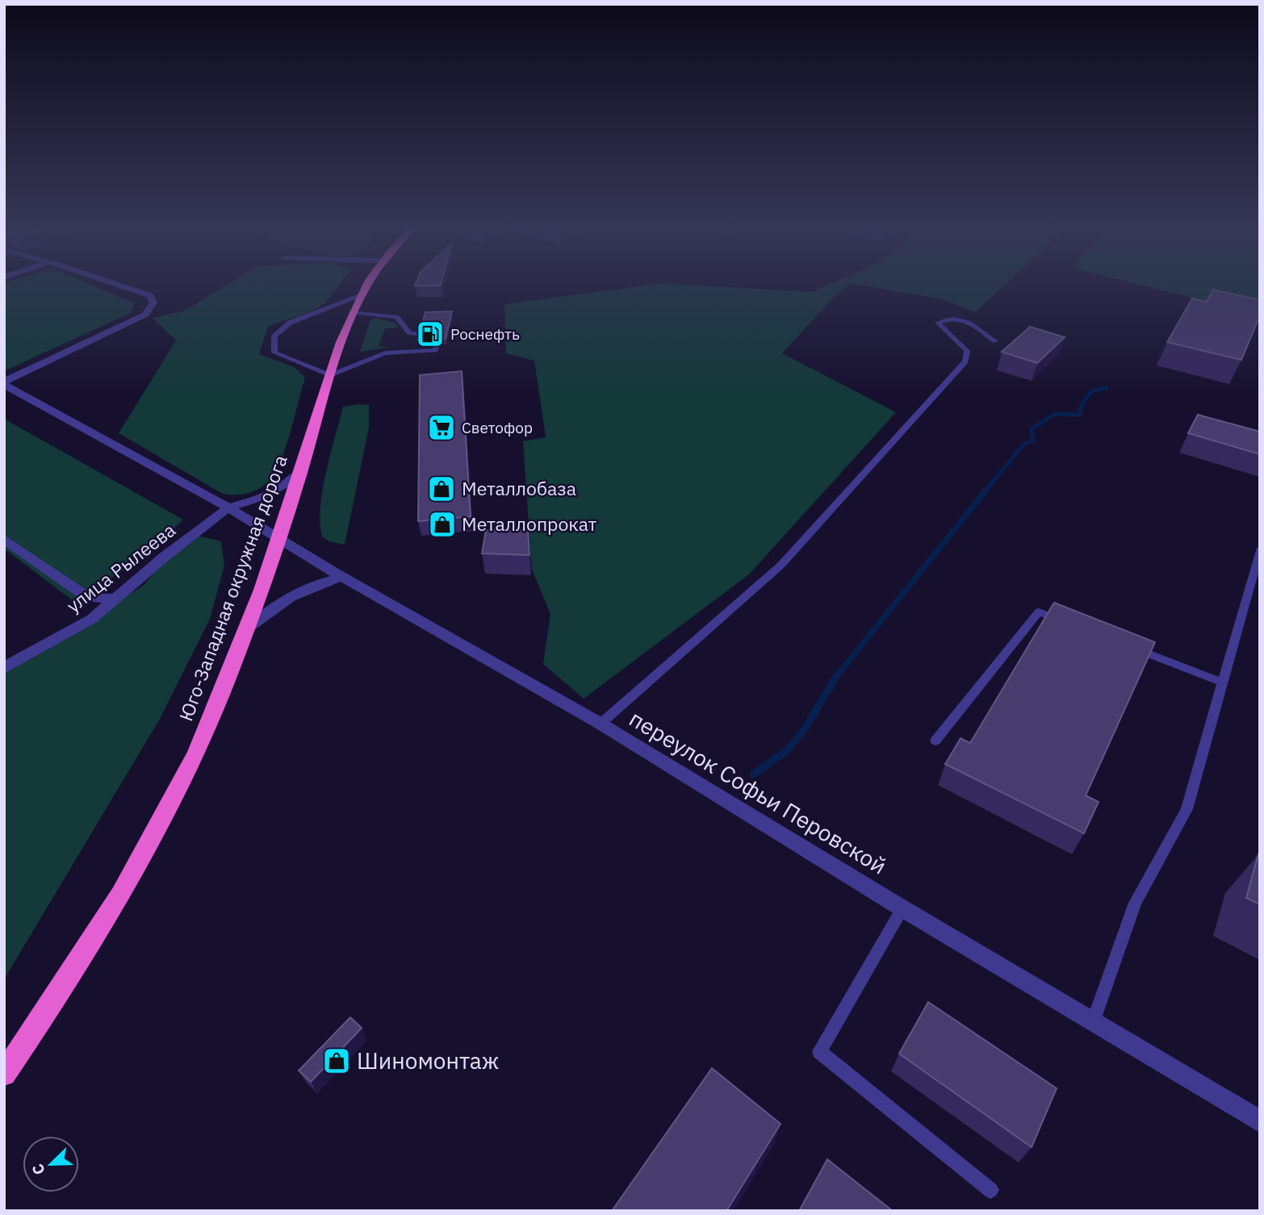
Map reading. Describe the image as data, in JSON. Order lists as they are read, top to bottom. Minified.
{"streets":{"highway":["Юго-Западная окружная дорога"],"street":["улица Рылеева","переулок Софьи Перовской"]},"crossings":[["улица Рылеева","переулок Софьи Перовской"],["Юго-Западная окружная дорога","переулок Софьи Перовской"]],"places":{"fuel station":["Роснефть"],"supermarket":["Светофор"],"shop":["Металлобаза","Металлопрокат","Шиномонтаж"]},"north":"bottom left"}
